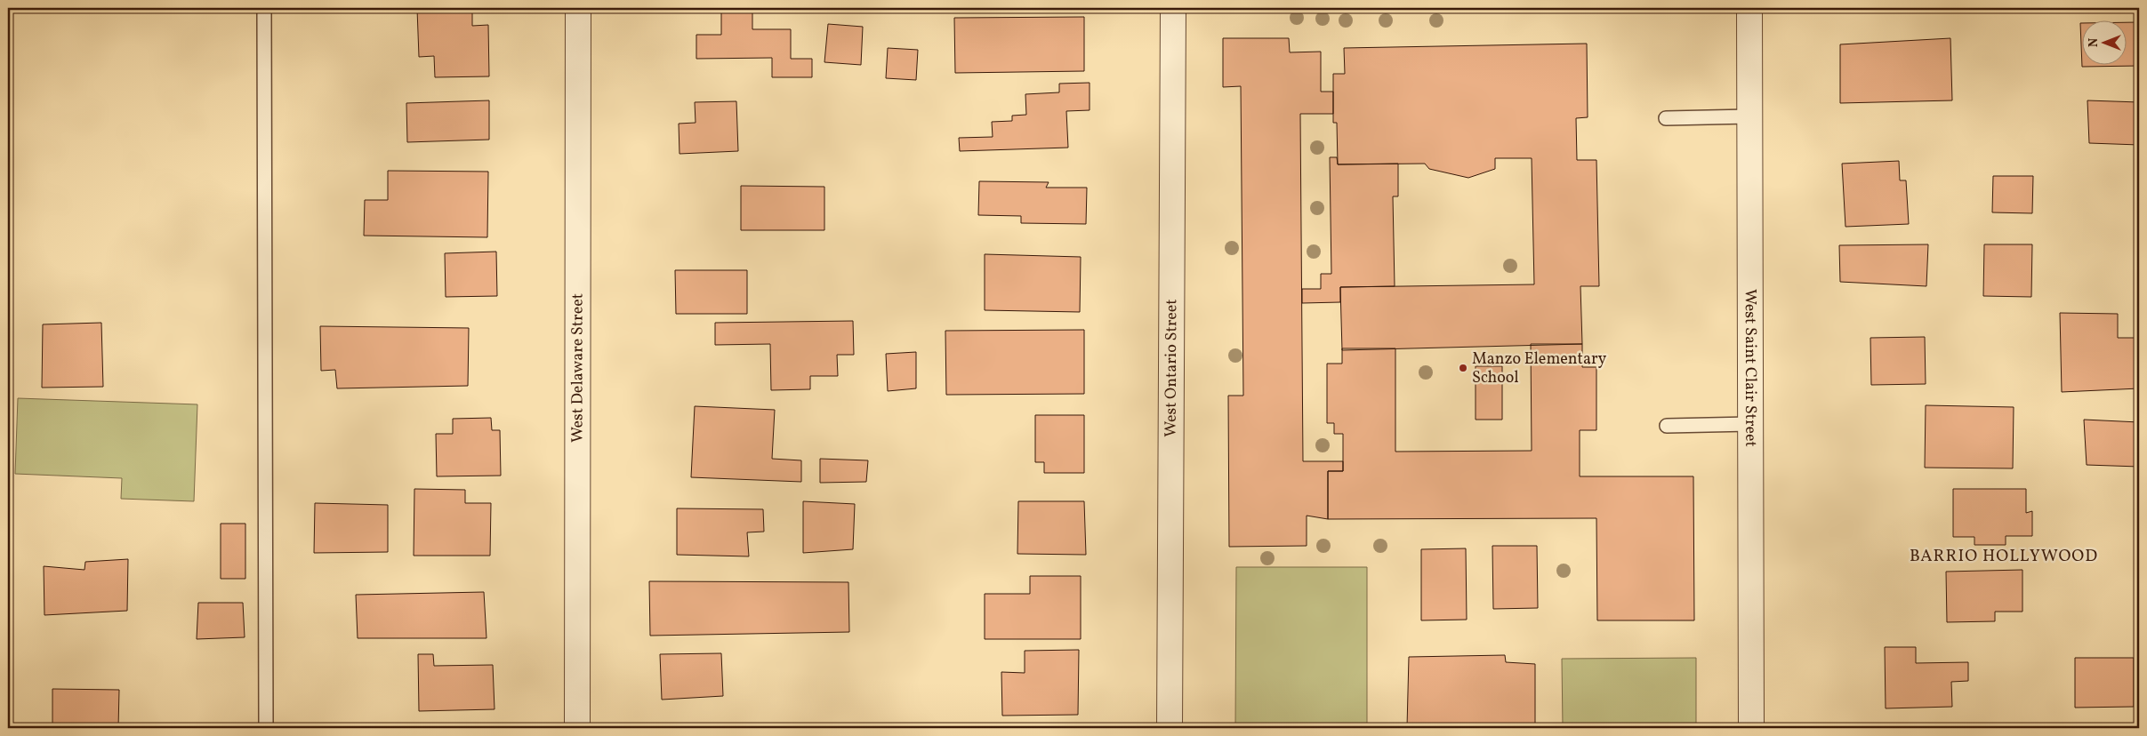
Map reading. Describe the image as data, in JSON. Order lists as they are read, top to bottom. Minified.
{"streets":{"street":["West Delaware Street","West Ontario Street","West Saint Clair Street"]},"districts":["BARRIO HOLLYWOOD"],"places":["Manzo Elementary School"],"north":"left"}
